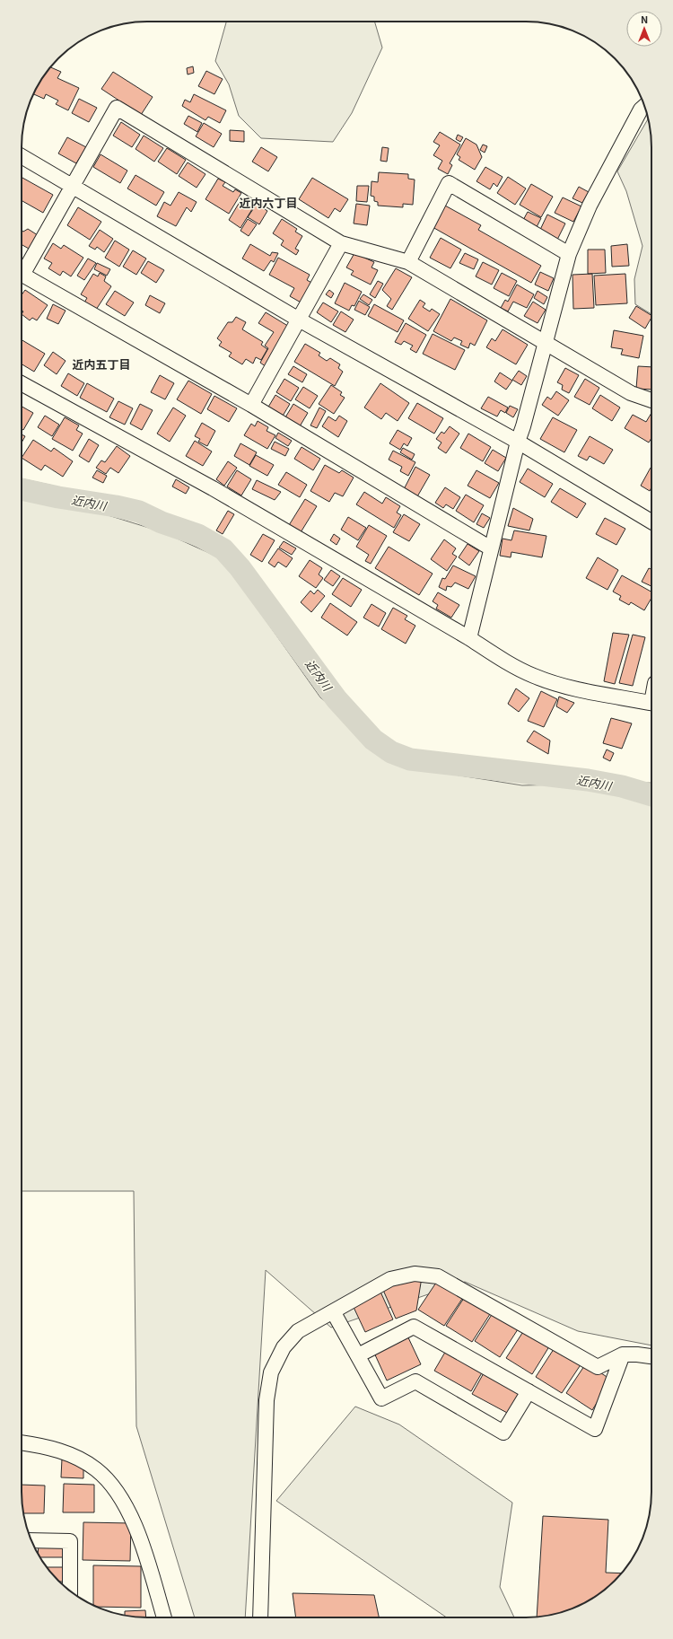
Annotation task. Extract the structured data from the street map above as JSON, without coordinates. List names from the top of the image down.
{
  "districts": ["近内六丁目", "近内五丁目"],
  "water": ["近内川"],
  "north": "top"
}
